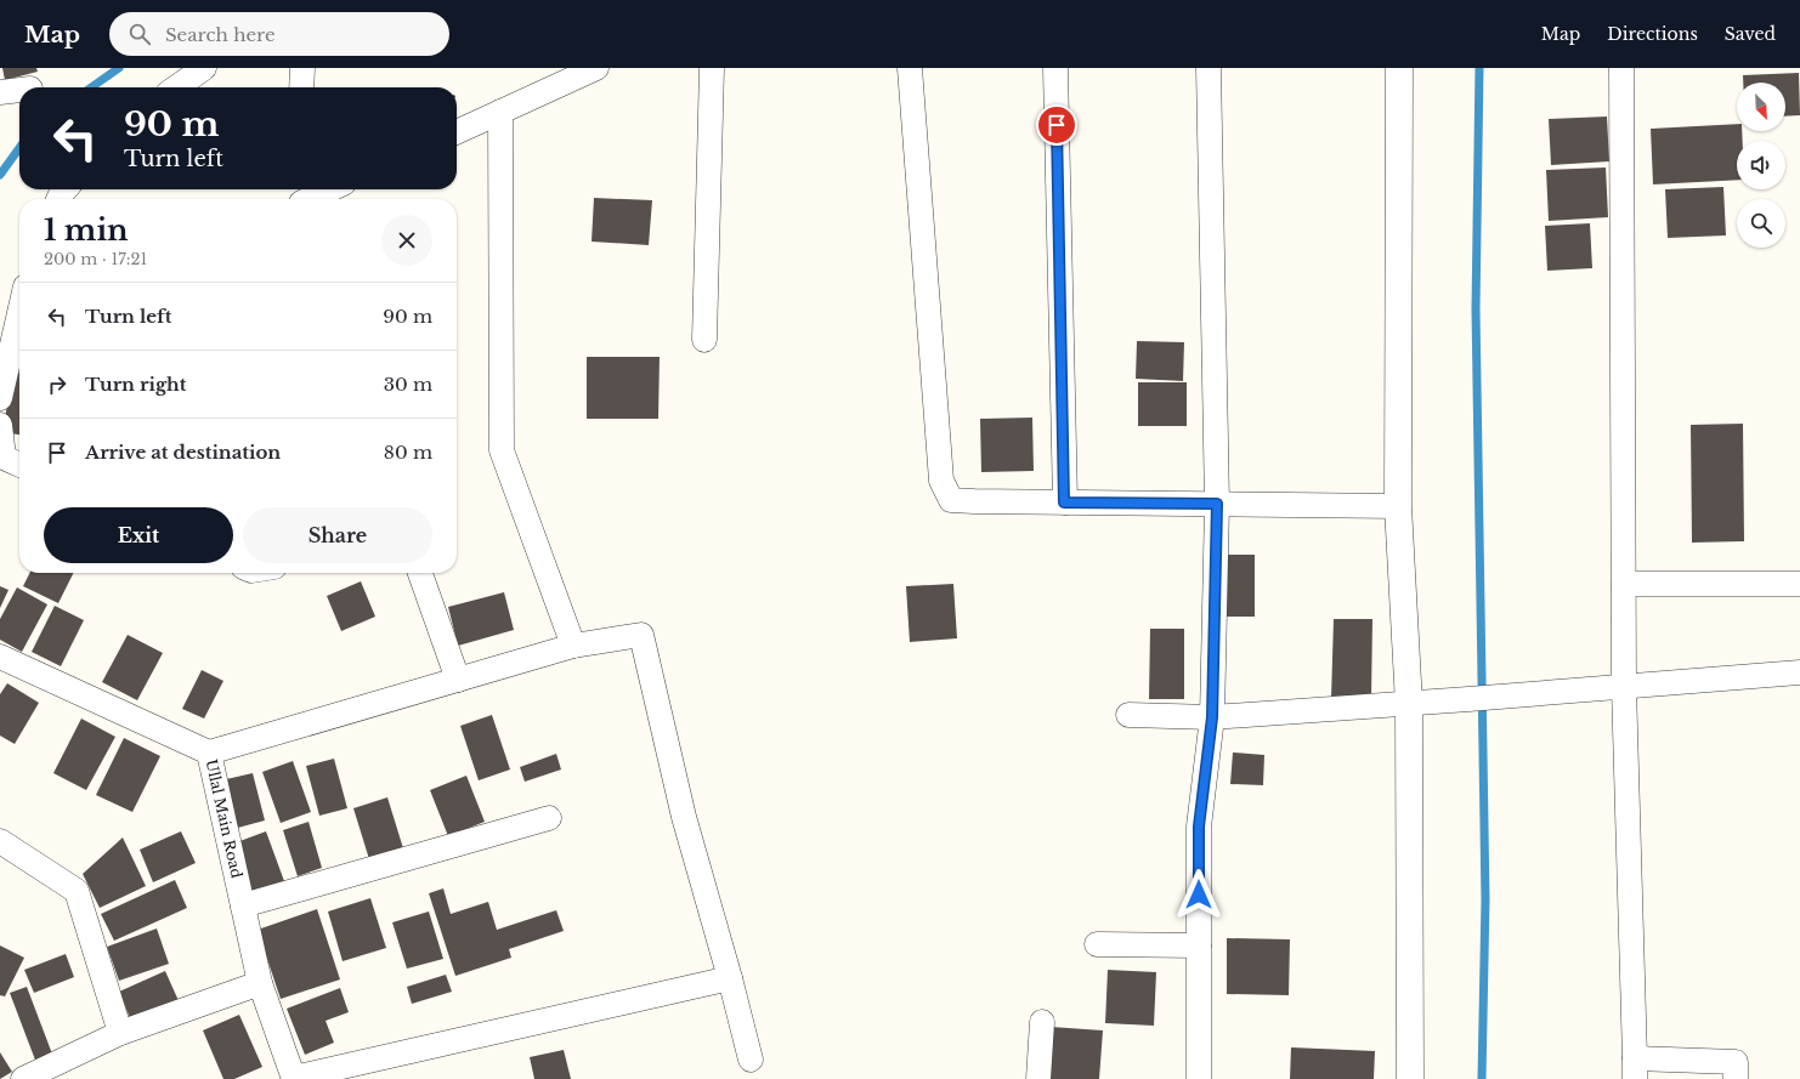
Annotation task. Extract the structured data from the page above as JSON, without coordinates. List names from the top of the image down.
{
  "streets": {
    "street": ["Ullal Main Road"]
  },
  "north": "bottom right",
  "page": {
    "header": "Map",
    "search": "Search here",
    "nav": ["Map", "Directions", "Saved"],
    "turn": ["90 m", "Turn left"],
    "heading": ["1 min", "200 m · 17:21"],
    "list": [
      {
        "name": "Turn left",
        "value": "90 m"
      },
      {
        "name": "Turn right",
        "value": "30 m"
      },
      {
        "name": "Arrive at destination",
        "value": "80 m"
      }
    ],
    "buttons": ["Exit", "Share"]
  }
}
